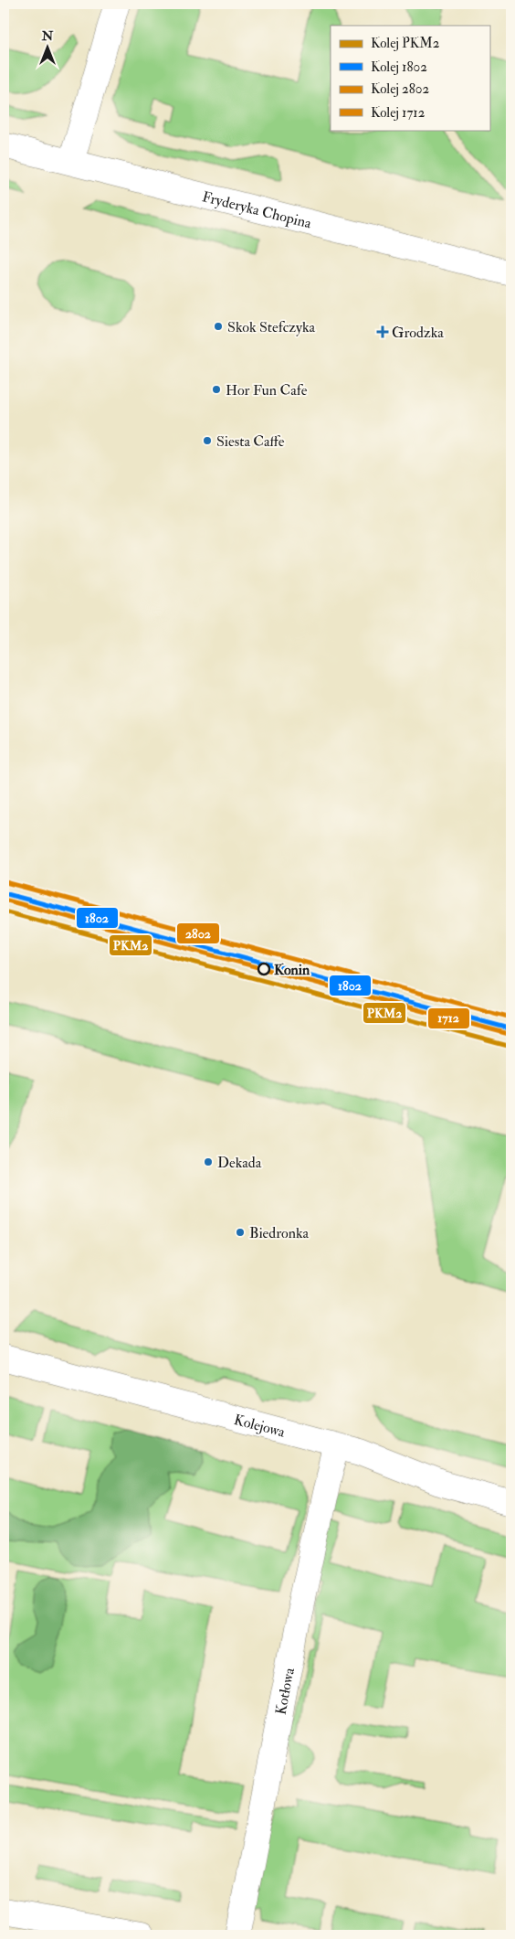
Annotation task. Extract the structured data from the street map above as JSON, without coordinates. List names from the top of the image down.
{
  "streets": {
    "street": ["Fryderyka Chopina", "Kolejowa", "Kotłowa"]
  },
  "crossings": [
    ["Kolejowa", "Kotłowa"]
  ],
  "places": {
    "other": [
      "Skok Stefczyka",
      "Hor Fun Cafe",
      "Siesta Caffe",
      "Konin",
      "Dekada",
      "Biedronka"
    ],
    "health": ["Grodzka"]
  },
  "lines": [
    "rail line 2802",
    "rail line 1802",
    "rail line 1712",
    "rail line PKM2"
  ],
  "legend": [
    "Kolej PKM2",
    "Kolej 1802",
    "Kolej 2802",
    "Kolej 1712"
  ],
  "north": "top"
}
